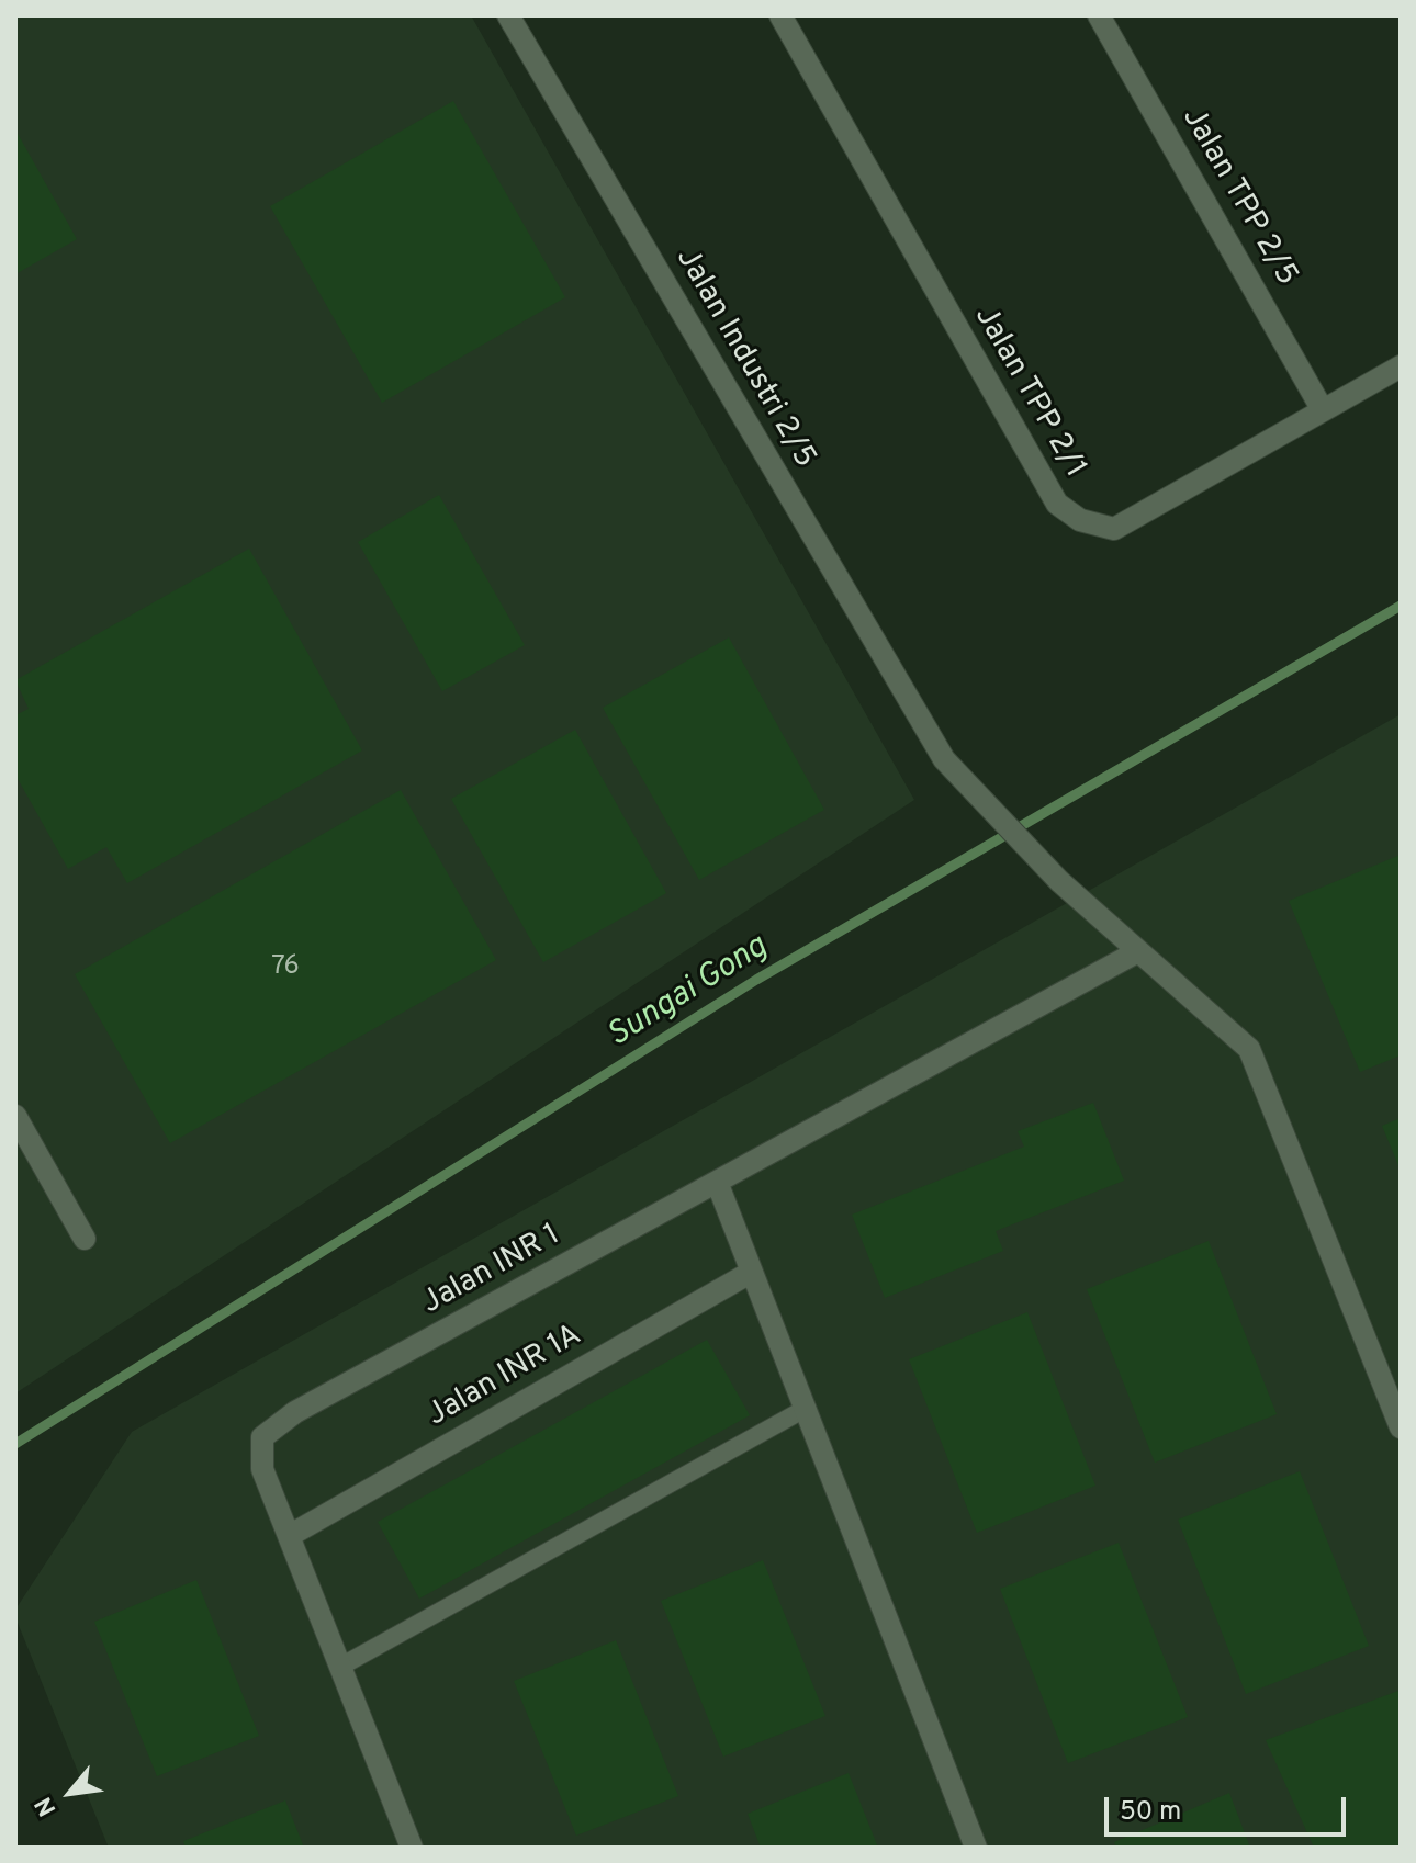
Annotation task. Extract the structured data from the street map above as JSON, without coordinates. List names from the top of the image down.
{
  "streets": {
    "street": [
      "Jalan TPP 2/5",
      "Jalan Industri 2/5",
      "Jalan TPP 2/1",
      "Jalan INR 1",
      "Jalan INR 1A"
    ]
  },
  "crossings": [
    ["Jalan TPP 2/5", "Jalan TPP 2/1"],
    ["Jalan Industri 2/5", "Jalan INR 1"],
    ["Jalan INR 1", "Jalan INR 1A"]
  ],
  "water": ["Sungai Gong"],
  "house_numbers": ["76"],
  "scale_bar": "50 m",
  "north": "bottom left"
}
